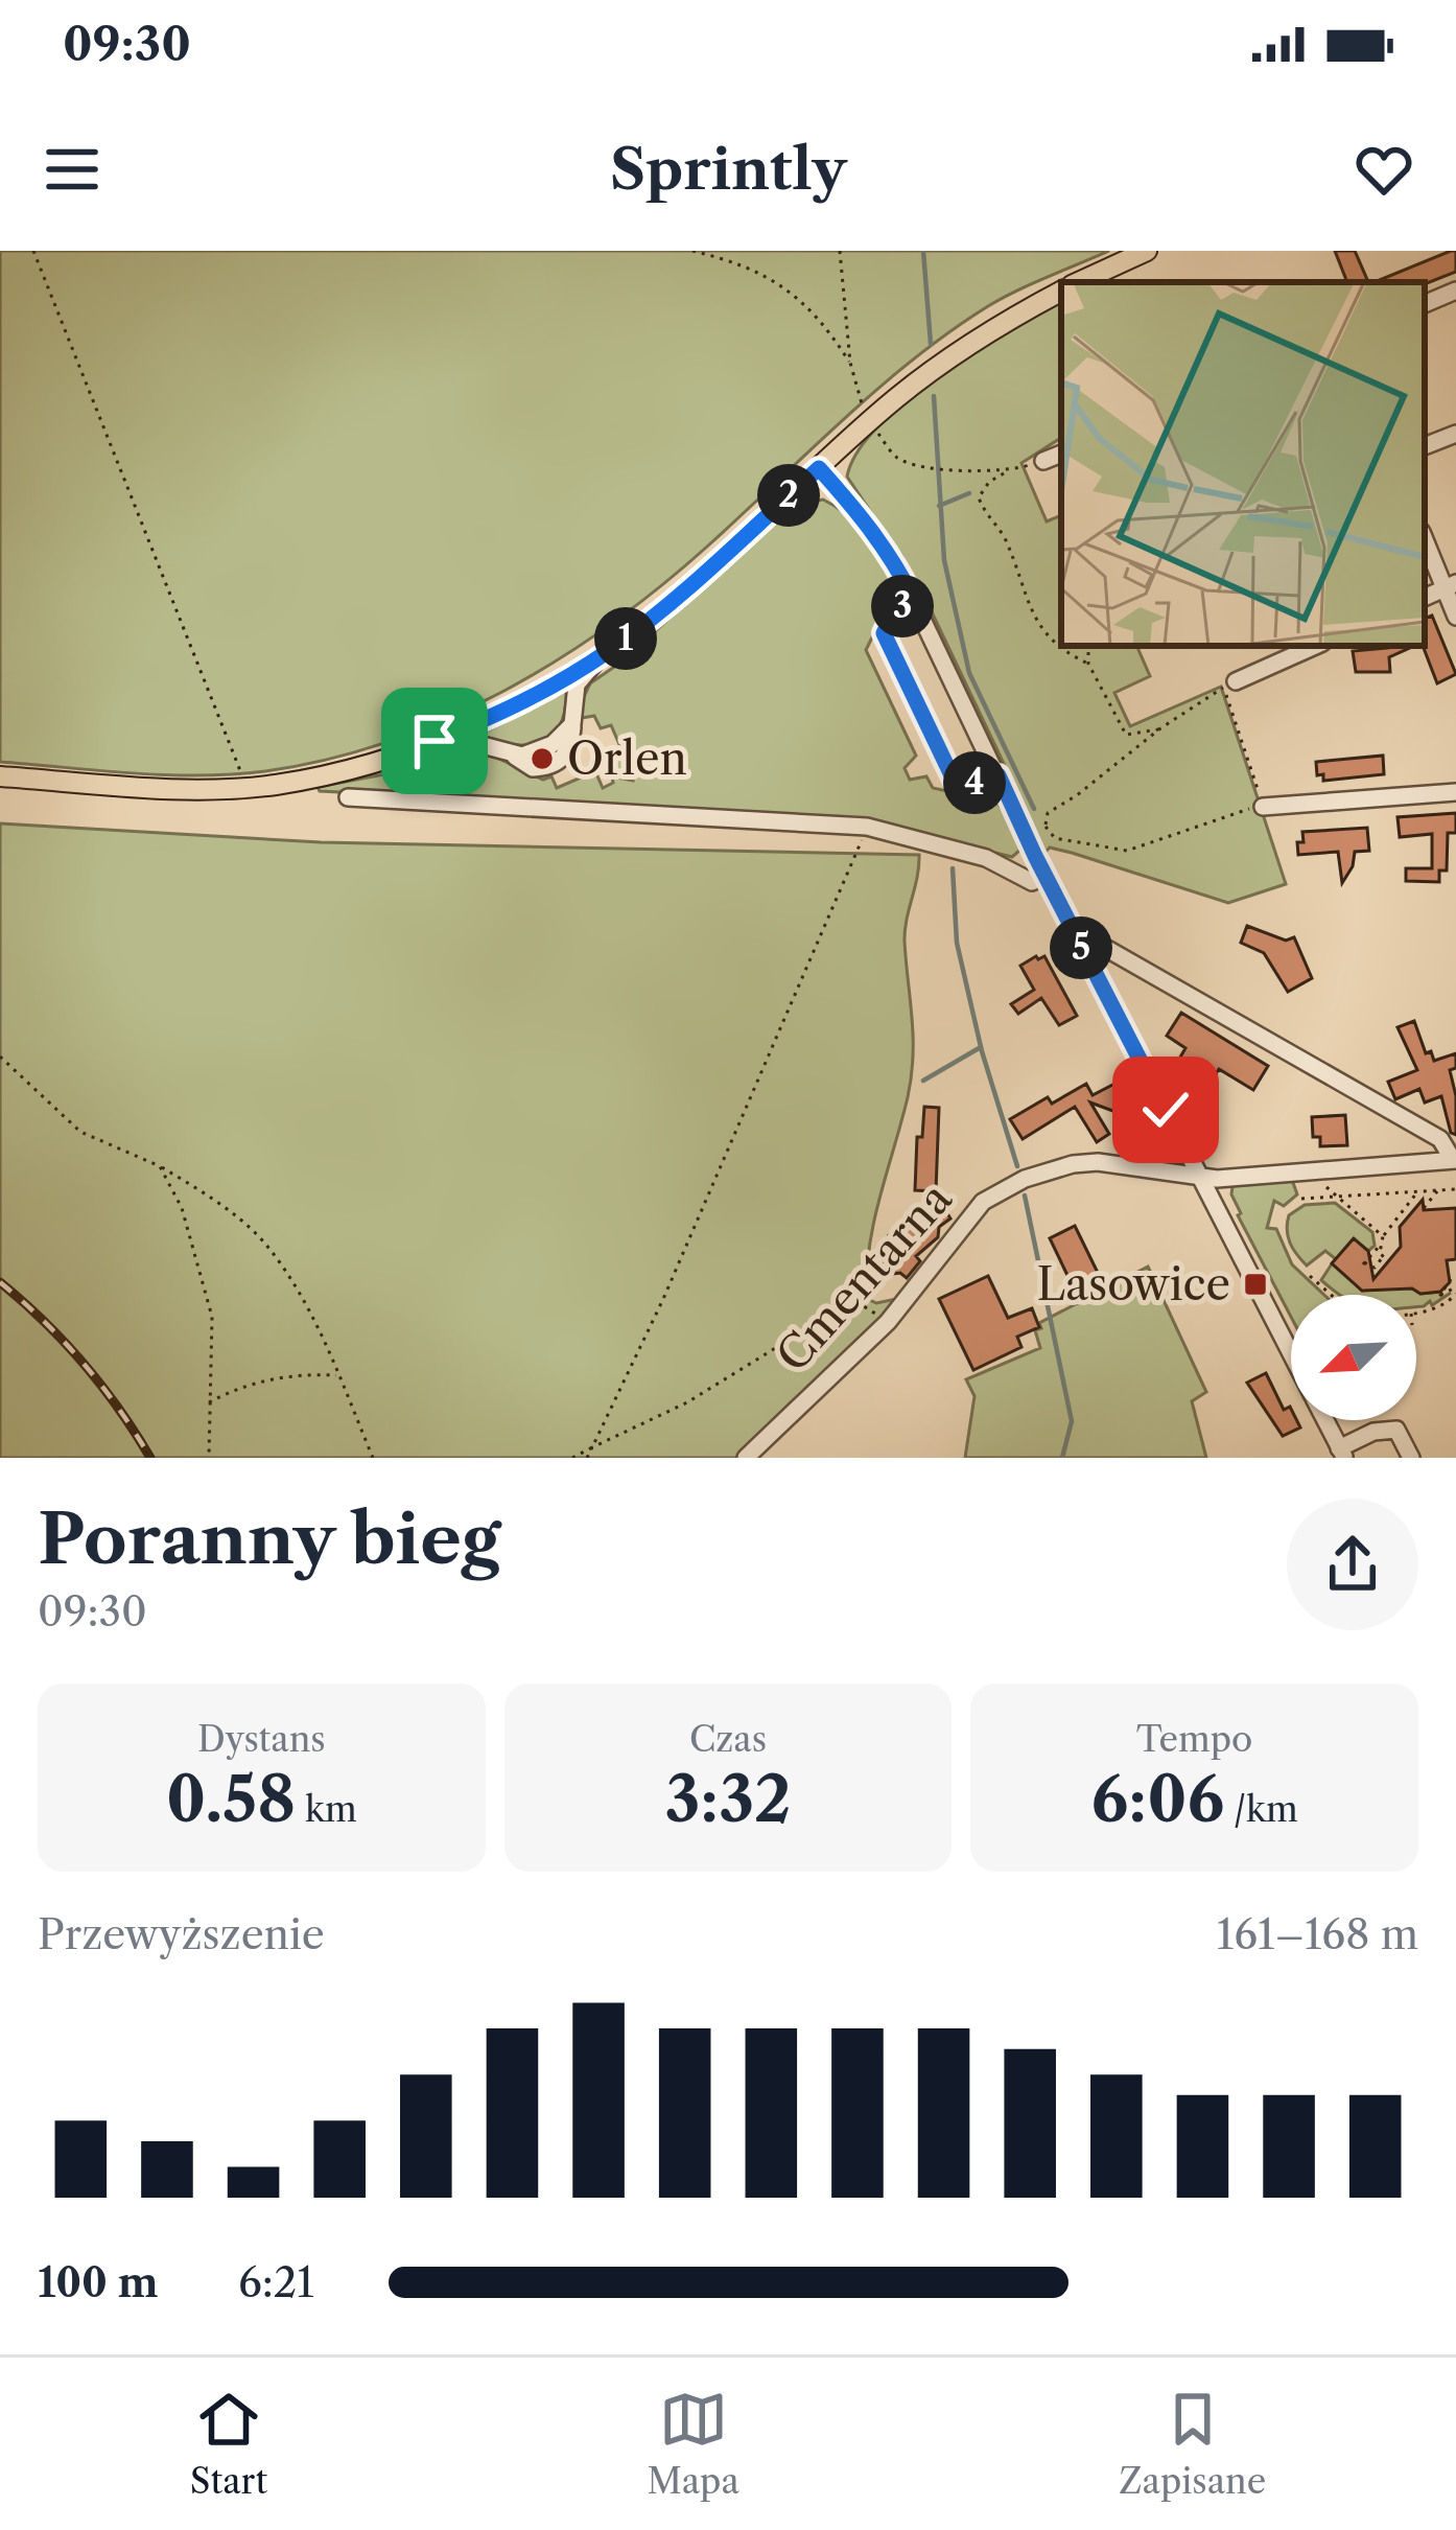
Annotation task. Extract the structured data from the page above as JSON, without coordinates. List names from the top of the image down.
{
  "streets": {
    "street": ["Cmentarna"]
  },
  "places": {
    "other": ["Orlen"],
    "transit": ["Lasowice"]
  },
  "north": "bottom left",
  "page": {
    "status": "09:30",
    "header": "Sprintly",
    "pins": [
      "2",
      "3",
      "1",
      "4",
      "5"
    ],
    "heading": ["Poranny bieg", "09:30"],
    "stats": [
      ["Dystans", "0.58 km"],
      ["Czas", "3:32"],
      ["Tempo", "6:06 /km"]
    ],
    "chart": ["Przewyższenie", "161–168 m"],
    "list": [
      {
        "name": "100 m",
        "note": "6:21"
      }
    ],
    "tabs": ["Start", "Mapa", "Zapisane"]
  }
}
